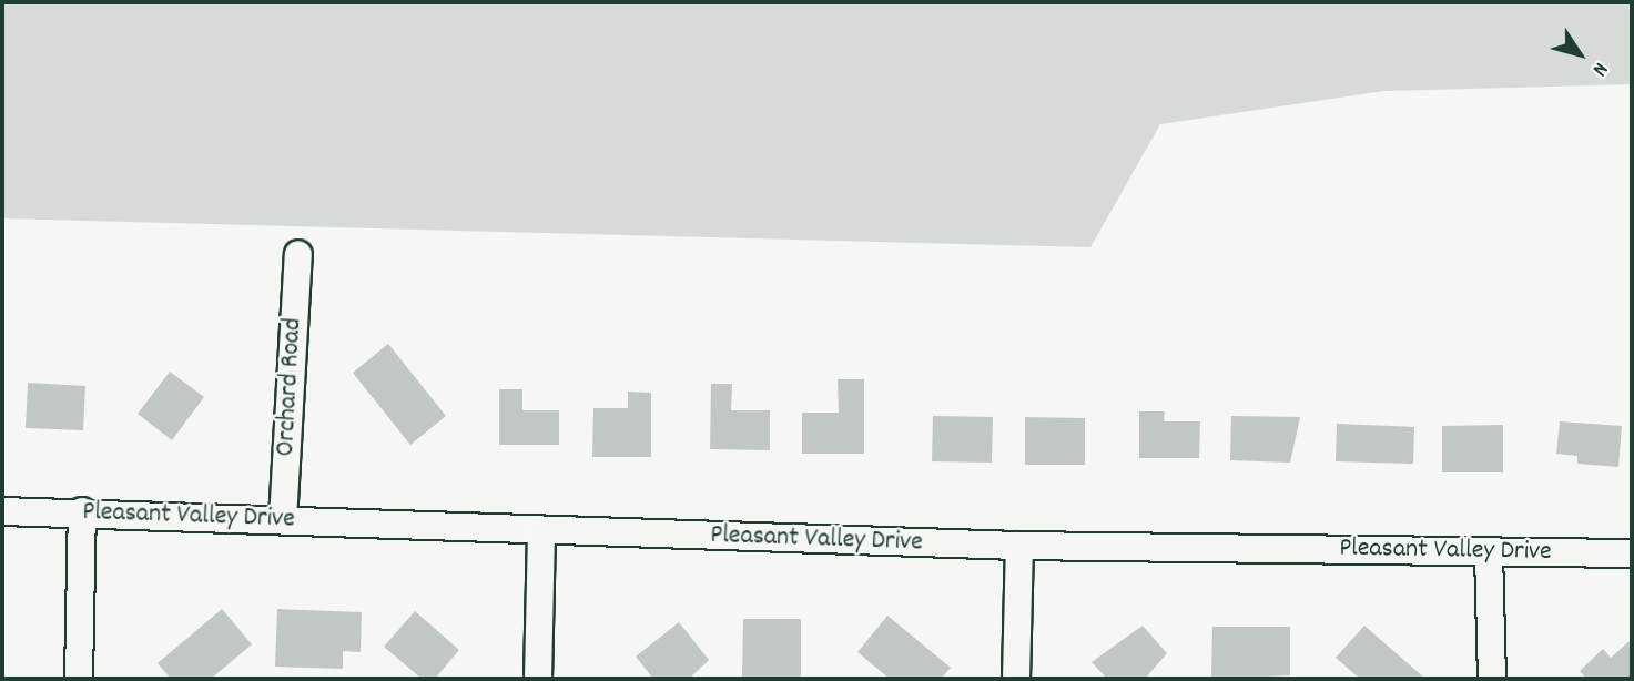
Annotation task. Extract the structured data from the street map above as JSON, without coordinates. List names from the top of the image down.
{
  "streets": {
    "street": ["Orchard Road", "Pleasant Valley Drive"]
  },
  "crossings": [
    ["Orchard Road", "Pleasant Valley Drive"]
  ],
  "north": "bottom right"
}
